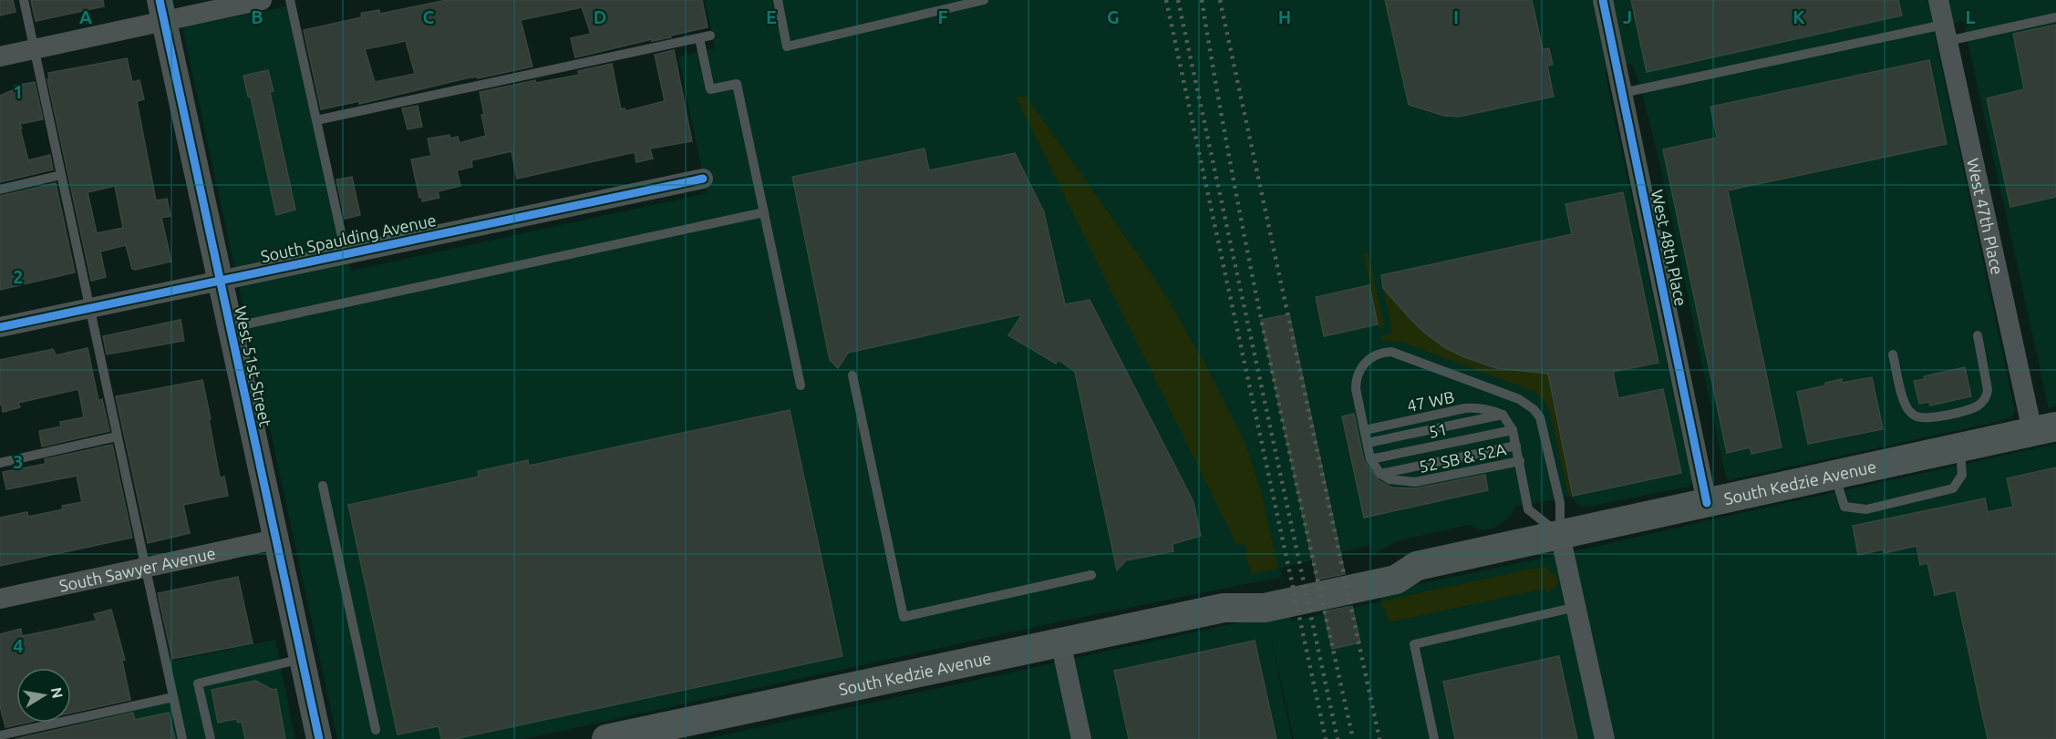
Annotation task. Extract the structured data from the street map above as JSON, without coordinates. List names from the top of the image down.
{
  "streets": {
    "main road": ["South Kedzie Avenue"],
    "street": [
      "West 47th Place",
      "South Spaulding Avenue",
      "West 48th Place",
      "West 51st Street",
      "South Sawyer Avenue"
    ],
    "lane": ["47 WB", "51", "52 SB & 52A"]
  },
  "crossings": [
    ["West 47th Place", "South Kedzie Avenue"],
    ["South Spaulding Avenue", "West 51st Street"],
    ["West 48th Place", "South Kedzie Avenue"],
    ["West 51st Street", "South Sawyer Avenue"]
  ],
  "north": "right",
  "grid": {
    "columns": [
      "A",
      "B",
      "C",
      "D",
      "E",
      "F",
      "G",
      "H",
      "I",
      "J",
      "K",
      "L"
    ],
    "rows": [
      "1",
      "2",
      "3",
      "4"
    ]
  }
}
